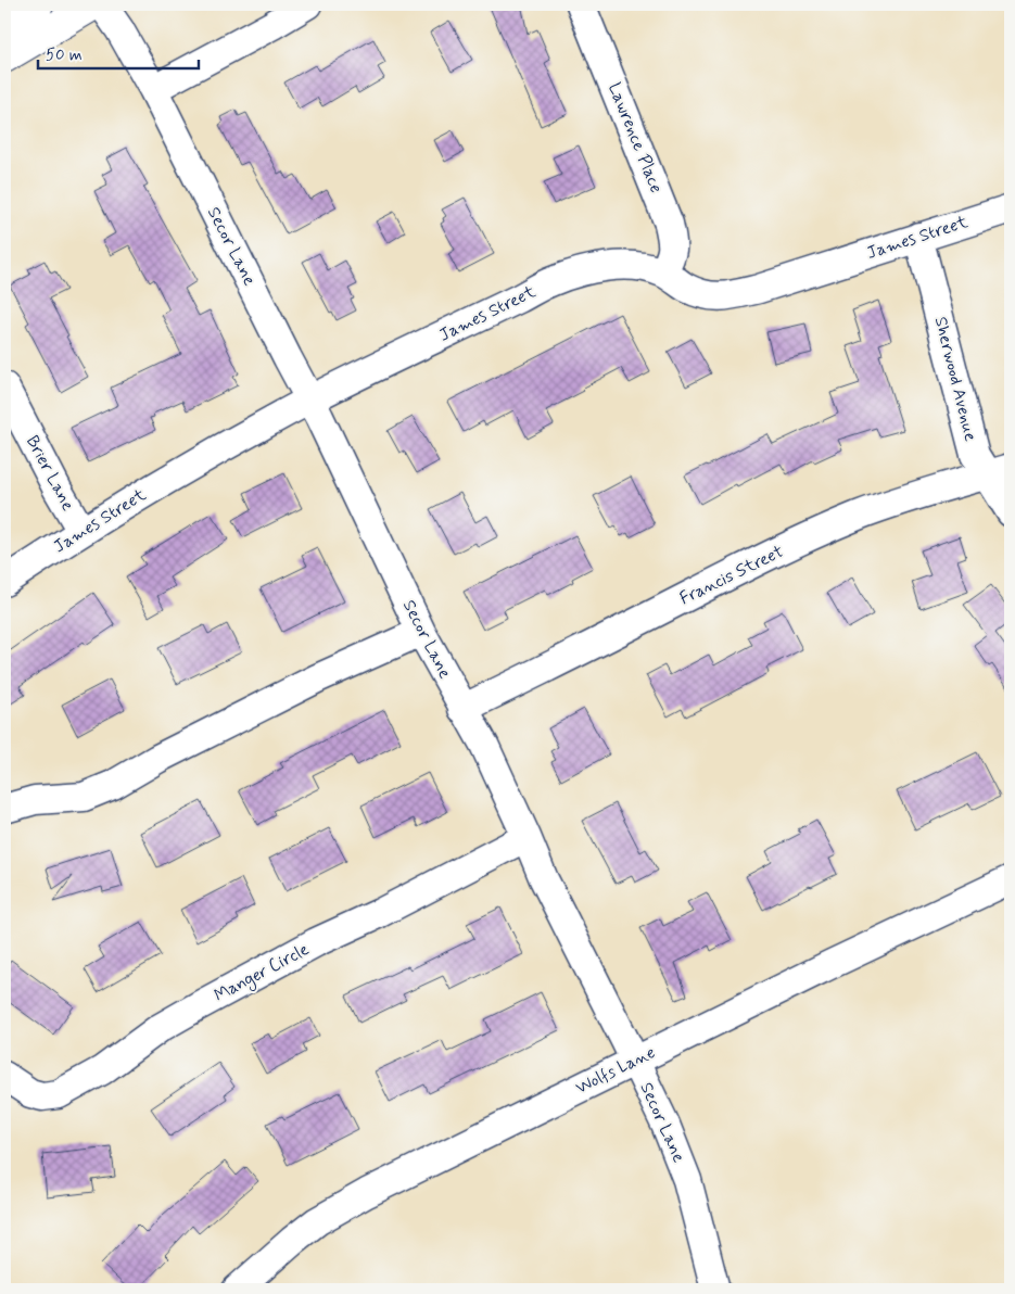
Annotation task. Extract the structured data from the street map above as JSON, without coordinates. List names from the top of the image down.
{
  "streets": {
    "street": [
      "Lawrence Place",
      "James Street",
      "Secor Lane",
      "Sherwood Avenue",
      "Brier Lane",
      "Francis Street",
      "Manger Circle",
      "Wolfs Lane"
    ]
  },
  "crossings": [
    ["Lawrence Place", "James Street"],
    ["James Street", "Secor Lane"],
    ["James Street", "Sherwood Avenue"],
    ["James Street", "Brier Lane"],
    ["Secor Lane", "Francis Street"],
    ["Secor Lane", "Manger Circle"],
    ["Secor Lane", "Wolfs Lane"],
    ["Sherwood Avenue", "Francis Street"]
  ],
  "scale_bar": "50 m"
}
